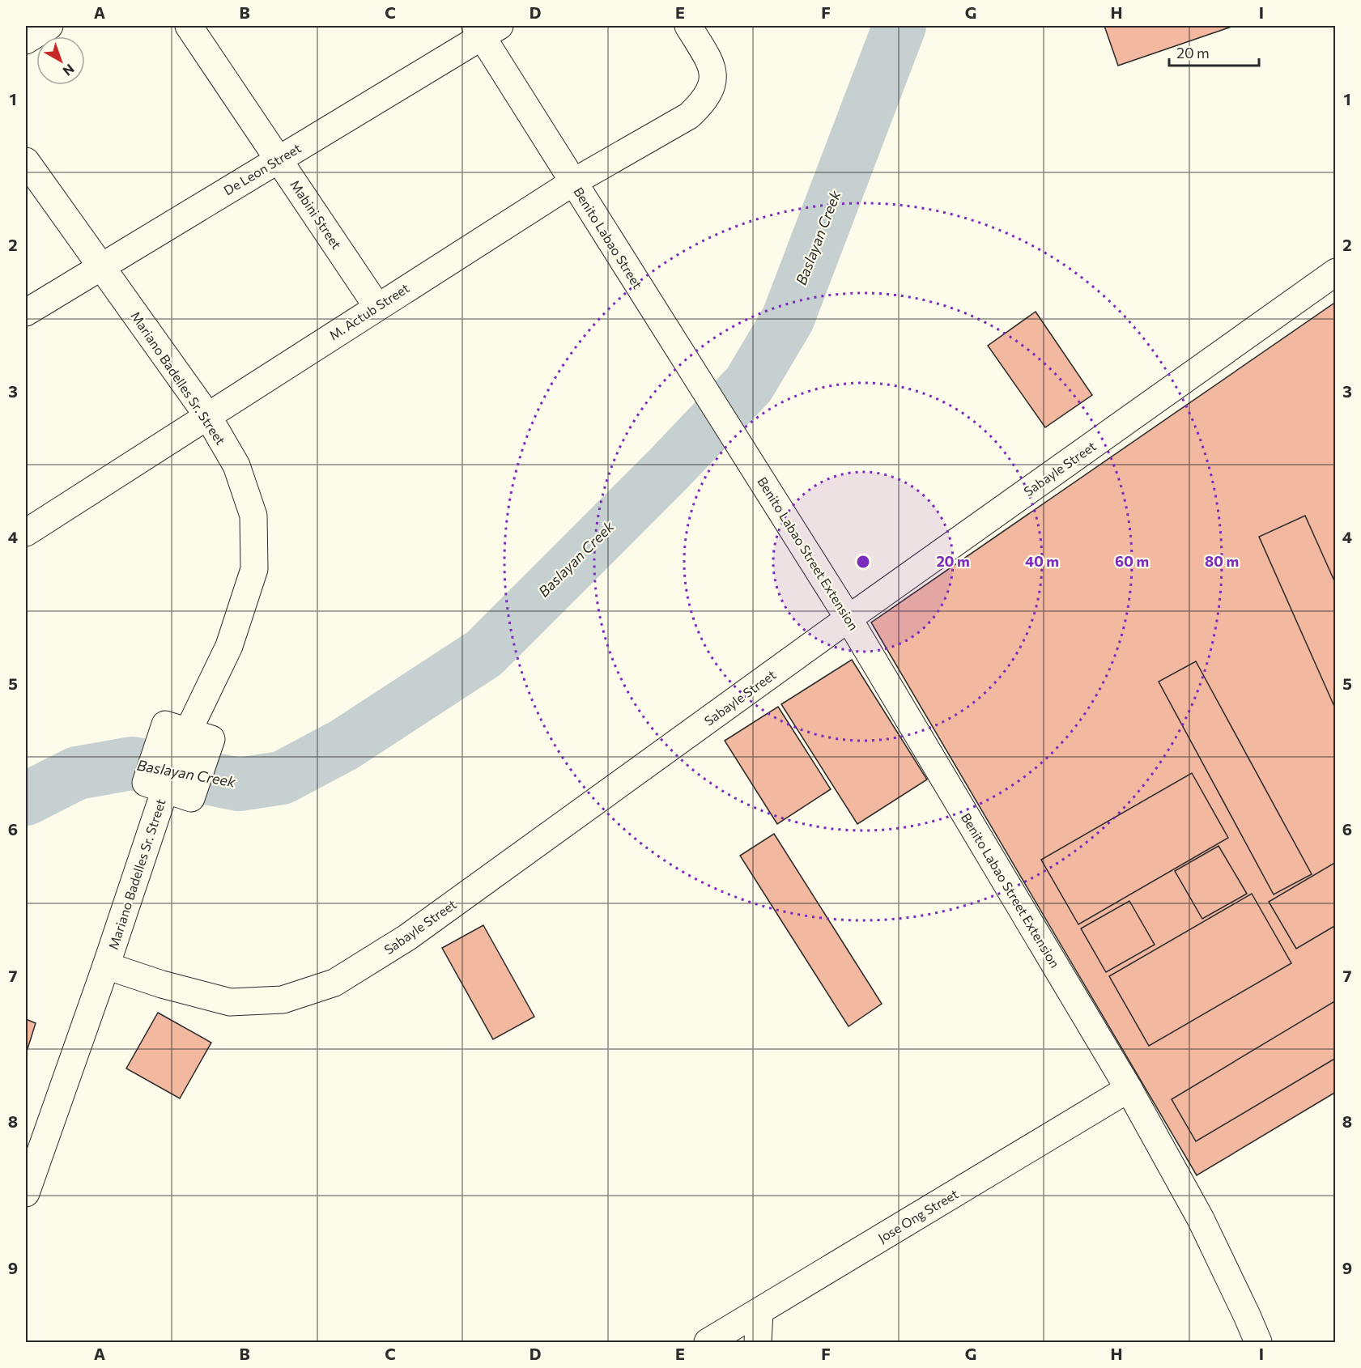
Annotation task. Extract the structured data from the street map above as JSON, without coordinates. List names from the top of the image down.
{
  "streets": {
    "street": [
      "De Leon Street",
      "Mabini Street",
      "Benito Labao Street",
      "M. Actub Street",
      "Mariano Badelles Sr. Street",
      "Sabayle Street",
      "Benito Labao Street Extension",
      "Jose Ong Street"
    ]
  },
  "crossings": [
    ["De Leon Street", "Mabini Street"],
    ["De Leon Street", "Benito Labao Street"],
    ["De Leon Street", "Mariano Badelles Sr. Street"],
    ["Mabini Street", "M. Actub Street"],
    ["Benito Labao Street", "M. Actub Street"],
    ["Benito Labao Street", "Benito Labao Street Extension"],
    ["M. Actub Street", "Mariano Badelles Sr. Street"],
    ["Mariano Badelles Sr. Street", "Sabayle Street"],
    ["Sabayle Street", "Benito Labao Street Extension"],
    ["Benito Labao Street Extension", "Jose Ong Street"]
  ],
  "water": ["Baslayan Creek"],
  "scale_bar": "20 m",
  "north": "bottom right",
  "grid": {
    "columns": [
      "A",
      "B",
      "C",
      "D",
      "E",
      "F",
      "G",
      "H",
      "I"
    ],
    "rows": [
      "1",
      "2",
      "3",
      "4",
      "5",
      "6",
      "7",
      "8",
      "9"
    ]
  },
  "rings": [
    "20 m",
    "40 m",
    "60 m",
    "80 m"
  ]
}
